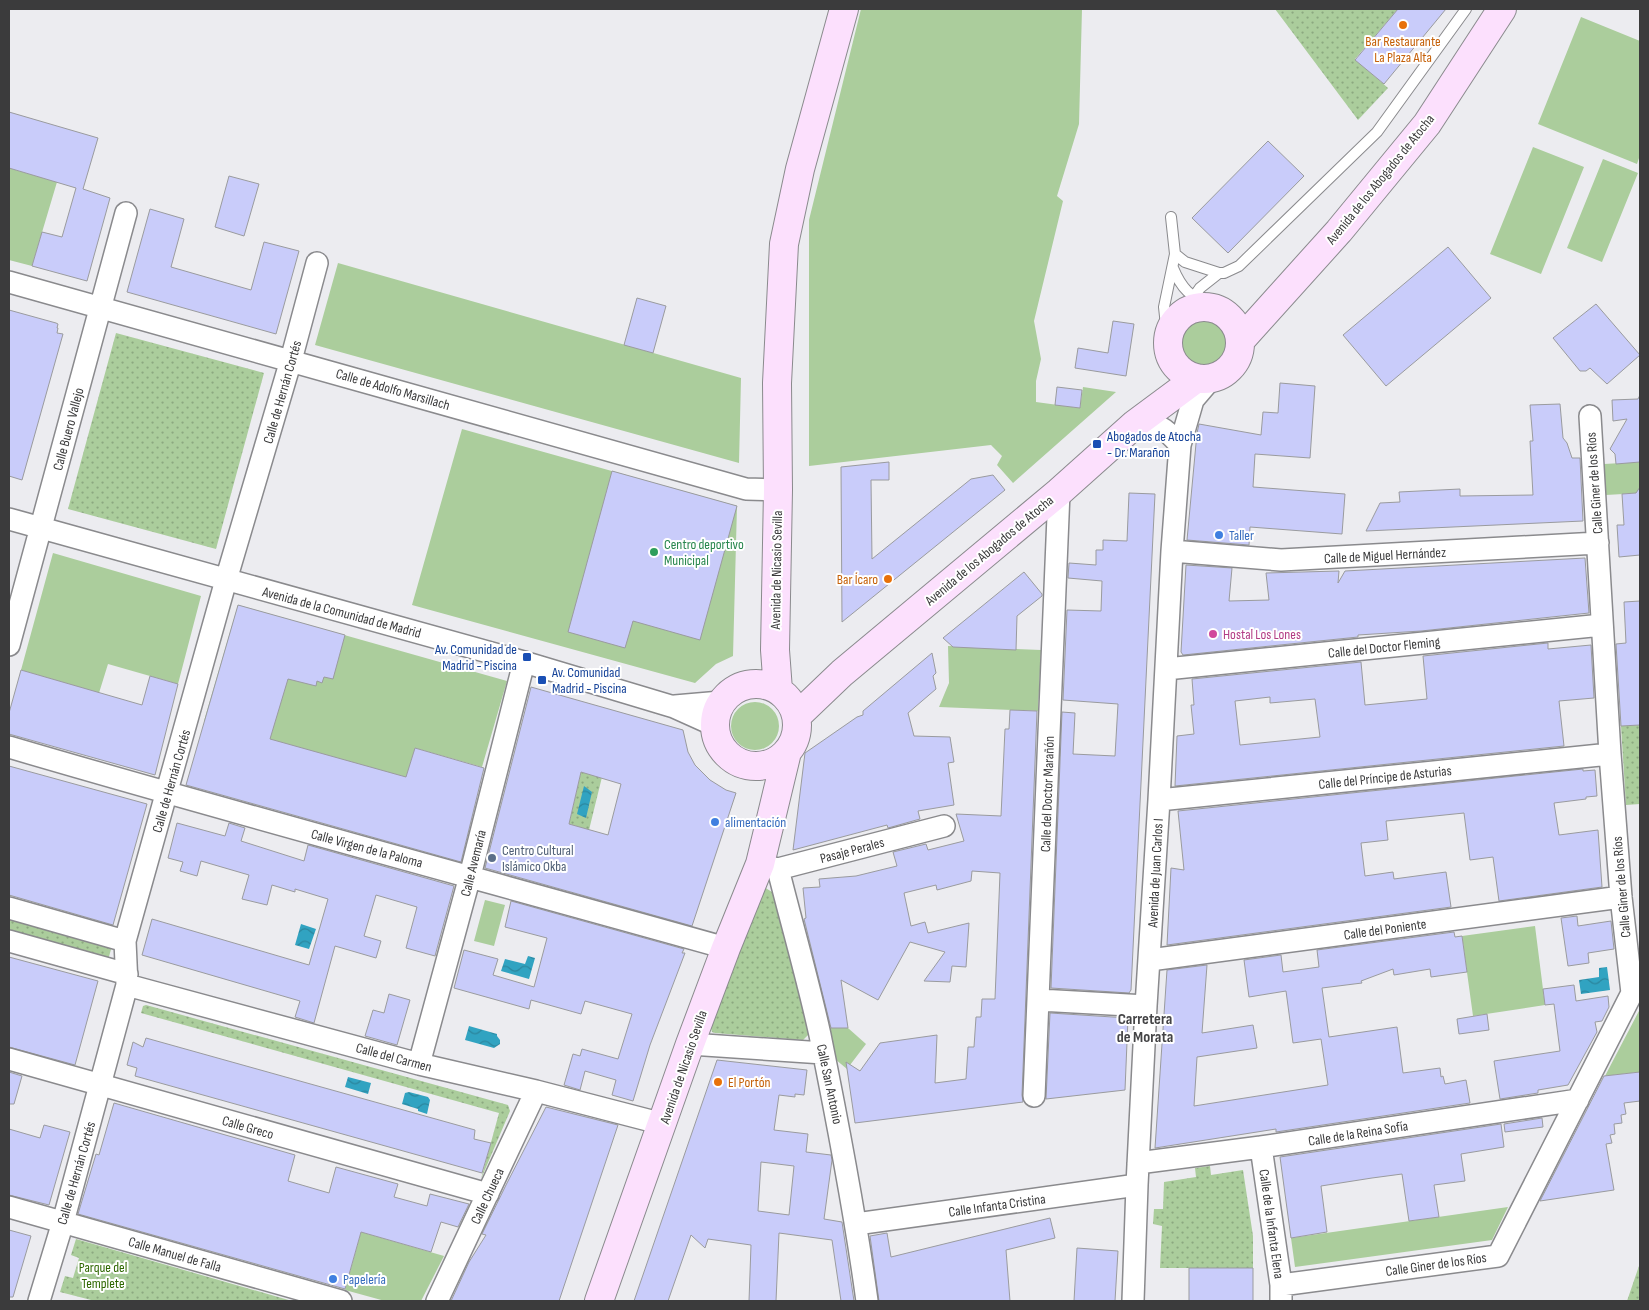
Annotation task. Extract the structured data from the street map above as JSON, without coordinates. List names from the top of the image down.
{
  "streets": {
    "main road": ["Avenida de los Abogados de Atocha", "Avenida de Nicasio Sevilla"],
    "street": [
      "Calle de Adolfo Marsillach",
      "Calle de Hernán Cortés",
      "Calle Buero Vallejo",
      "Calle Giner de los Ríos",
      "Calle de Miguel Hernández",
      "Avenida de la Comunidad de Madrid",
      "Calle del Doctor Fleming",
      "Calle del Príncipe de Asturias",
      "Calle del Doctor Marañón",
      "Calle Virgen de la Paloma",
      "Pasaje Perales",
      "Calle Avemaría",
      "Avenida de Juan Carlos I",
      "Calle del Poniente",
      "Calle del Carmen",
      "Calle San Antonio",
      "Calle Greco",
      "Calle de la Reina Sofía",
      "Calle Chueca",
      "Calle Infanta Cristina",
      "Calle de la Infanta Elena",
      "Calle Manuel de Falla"
    ]
  },
  "crossings": [
    ["Avenida de los Abogados de Atocha", "Avenida de Nicasio Sevilla"],
    ["Avenida de los Abogados de Atocha", "Avenida de la Comunidad de Madrid"],
    ["Avenida de los Abogados de Atocha", "Calle del Doctor Marañón"],
    ["Avenida de los Abogados de Atocha", "Avenida de Juan Carlos I"],
    ["Calle de Adolfo Marsillach", "Calle de Hernán Cortés"],
    ["Calle de Adolfo Marsillach", "Calle Buero Vallejo"],
    ["Calle de Adolfo Marsillach", "Avenida de Nicasio Sevilla"],
    ["Calle de Hernán Cortés", "Avenida de la Comunidad de Madrid"],
    ["Calle de Hernán Cortés", "Calle Virgen de la Paloma"],
    ["Calle de Hernán Cortés", "Calle del Carmen"],
    ["Calle de Hernán Cortés", "Calle Greco"],
    ["Calle de Hernán Cortés", "Calle Manuel de Falla"],
    ["Calle Buero Vallejo", "Avenida de la Comunidad de Madrid"],
    ["Calle Giner de los Ríos", "Calle de Miguel Hernández"],
    ["Calle Giner de los Ríos", "Calle del Doctor Fleming"],
    ["Calle Giner de los Ríos", "Calle del Príncipe de Asturias"],
    ["Calle Giner de los Ríos", "Calle del Poniente"],
    ["Calle Giner de los Ríos", "Calle de la Reina Sofía"],
    ["Calle Giner de los Ríos", "Calle de la Infanta Elena"],
    ["Calle de Miguel Hernández", "Avenida de Juan Carlos I"],
    ["Avenida de Nicasio Sevilla", "Avenida de la Comunidad de Madrid"],
    ["Avenida de Nicasio Sevilla", "Calle Virgen de la Paloma"],
    ["Avenida de Nicasio Sevilla", "Pasaje Perales"],
    ["Avenida de Nicasio Sevilla", "Calle del Carmen"],
    ["Avenida de Nicasio Sevilla", "Calle San Antonio"],
    ["Avenida de la Comunidad de Madrid", "Calle Avemaría"],
    ["Calle del Doctor Fleming", "Avenida de Juan Carlos I"],
    ["Calle del Príncipe de Asturias", "Avenida de Juan Carlos I"],
    ["Calle Virgen de la Paloma", "Calle Avemaría"],
    ["Pasaje Perales", "Calle San Antonio"],
    ["Calle Avemaría", "Calle del Carmen"],
    ["Avenida de Juan Carlos I", "Calle del Poniente"],
    ["Avenida de Juan Carlos I", "Calle de la Reina Sofía"],
    ["Avenida de Juan Carlos I", "Calle Infanta Cristina"],
    ["Calle del Carmen", "Calle Chueca"],
    ["Calle San Antonio", "Calle Infanta Cristina"],
    ["Calle Greco", "Calle Chueca"],
    ["Calle de la Reina Sofía", "Calle de la Infanta Elena"]
  ],
  "districts": ["Carretera de Morata"],
  "parks": ["Parque del Templete"],
  "places": {
    "other": [
      "Bar Restaurante La Plaza Alta",
      "Taller",
      "Centro deportivo Municipal",
      "Bar Ícaro",
      "Hostal Los Lones",
      "alimentación",
      "Centro Cultural Islámico Okba",
      "El Portón",
      "Papelería"
    ],
    "transit": ["Abogados de Atocha - Dr. Marañon", "Av. Comunidad de Madrid - Piscina", "Av. Comunidad Madrid - Piscina"]
  }
}
